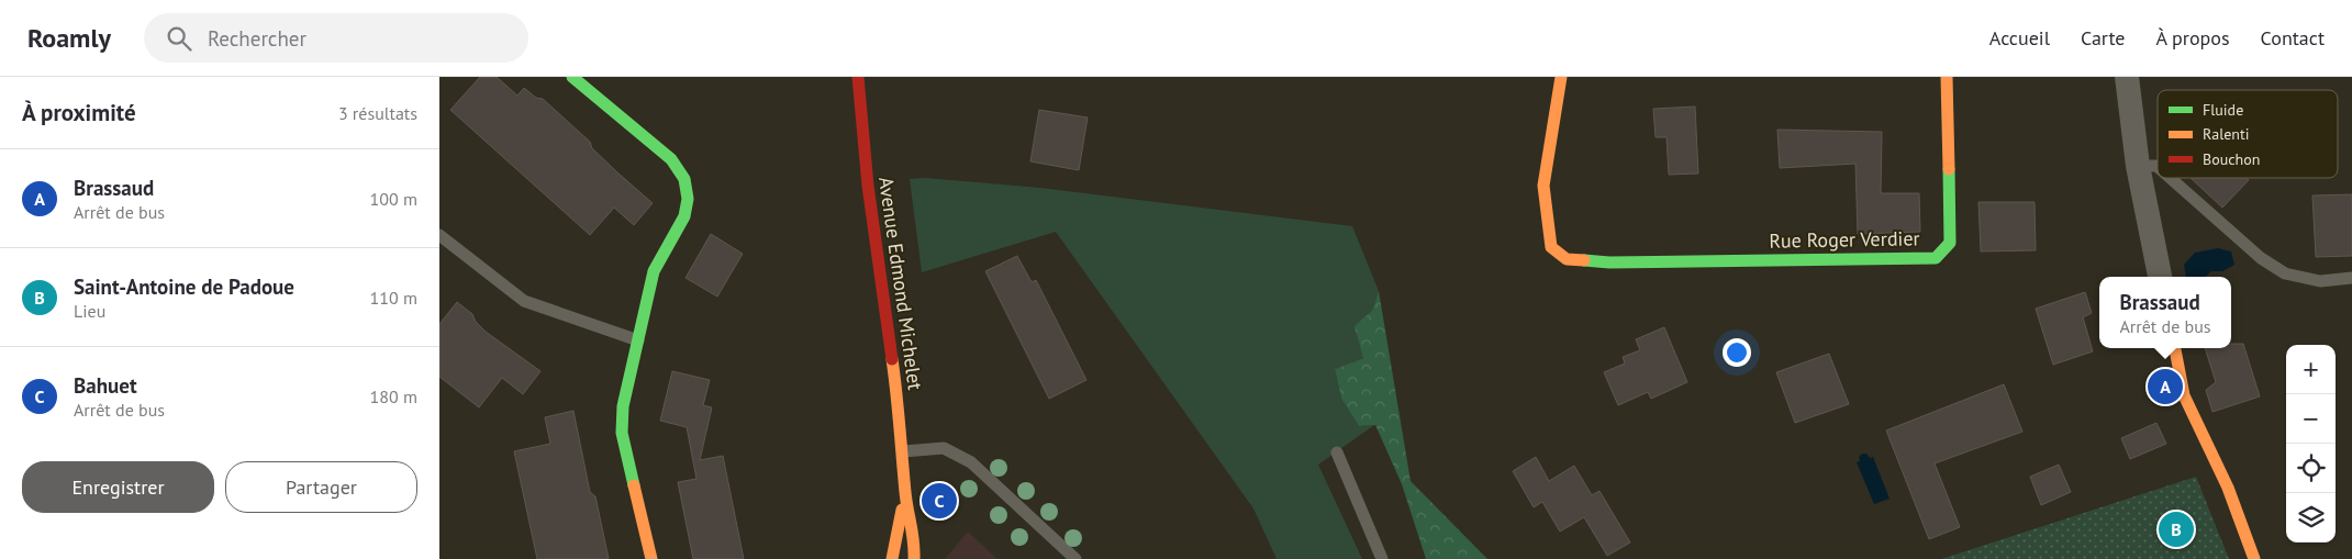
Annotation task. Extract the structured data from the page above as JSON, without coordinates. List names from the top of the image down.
{
  "streets": {
    "street": ["Rue Roger Verdier", "Avenue Edmond Michelet"]
  },
  "legend": ["Fluide", "Ralenti", "Bouchon"],
  "page": {
    "header": "Roamly",
    "search": "Rechercher",
    "nav": [
      "Accueil",
      "Carte",
      "À propos",
      "Contact"
    ],
    "heading": ["À proximité", "3 résultats"],
    "list": [
      {
        "mark": "A",
        "name": "Brassaud",
        "note": "Arrêt de bus",
        "value": "100 m"
      },
      {
        "mark": "B",
        "name": "Saint-Antoine de Padoue",
        "note": "Lieu",
        "value": "110 m"
      },
      {
        "mark": "C",
        "name": "Bahuet",
        "note": "Arrêt de bus",
        "value": "180 m"
      }
    ],
    "popup": ["Brassaud", "Arrêt de bus"],
    "map_buttons": ["+", "−"],
    "pins": ["A", "C", "B"],
    "buttons": ["Enregistrer", "Partager"]
  }
}
